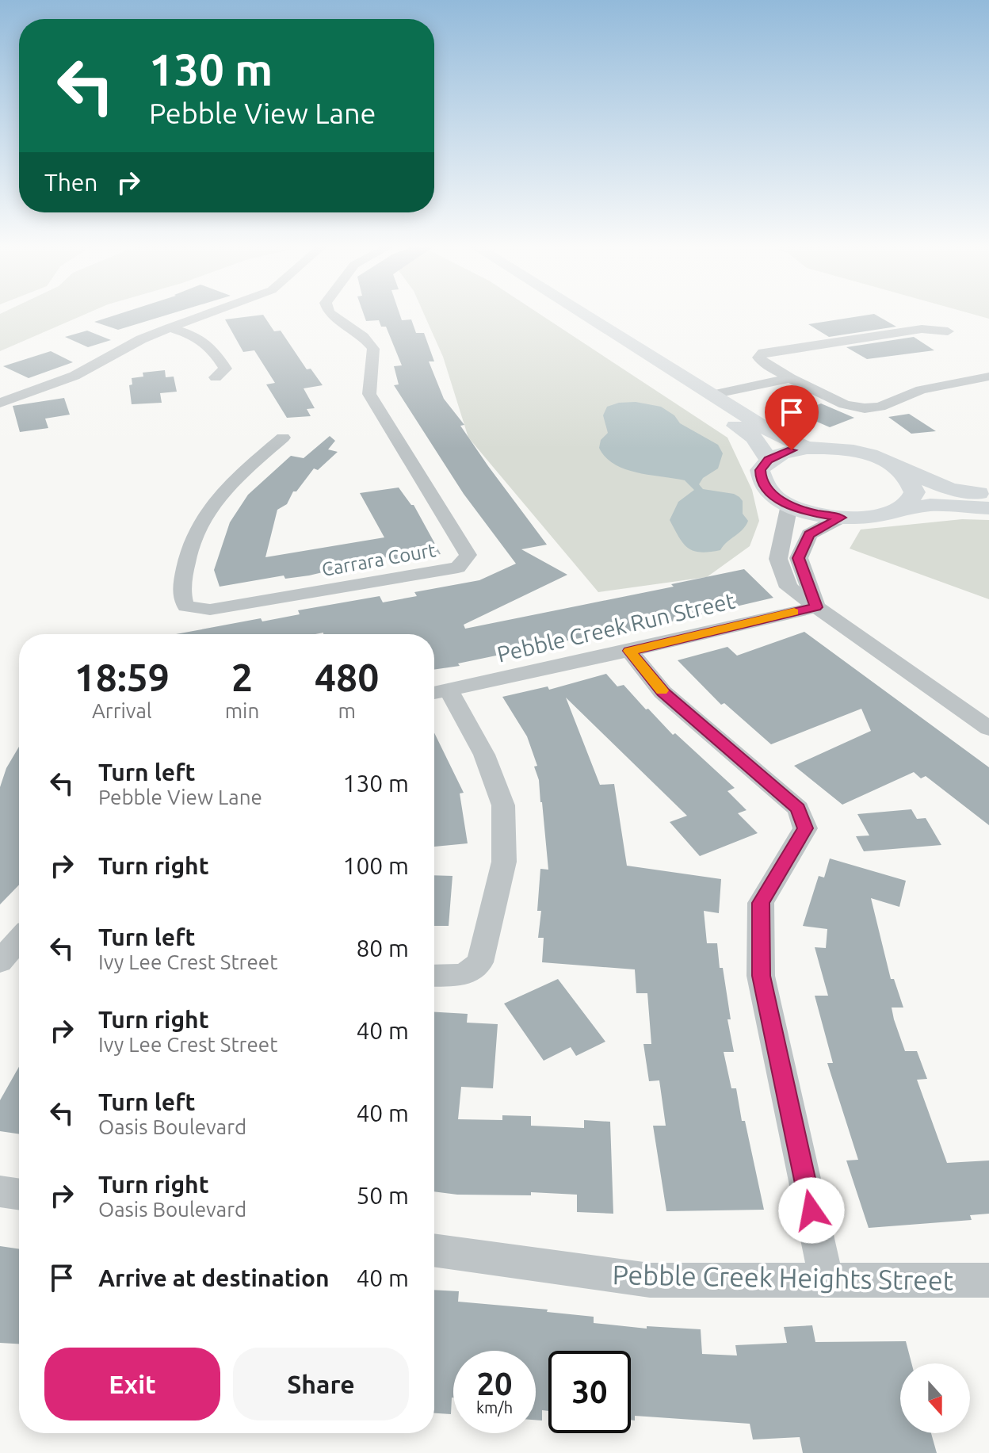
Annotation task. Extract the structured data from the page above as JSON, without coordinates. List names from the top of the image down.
{
  "streets": {
    "street": ["Carrara Court", "Pebble Creek Run Street", "Pebble Creek Heights Street"]
  },
  "north": "bottom",
  "page": {
    "turn": ["130 m", "Pebble View Lane"],
    "then": "Then",
    "eta": [
      "18:59",
      "Arrival",
      "2",
      "min",
      "480",
      "m"
    ],
    "list": [
      {
        "name": "Turn left",
        "note": "Pebble View Lane",
        "value": "130 m"
      },
      {
        "name": "Turn right",
        "value": "100 m"
      },
      {
        "name": "Turn left",
        "note": "Ivy Lee Crest Street",
        "value": "80 m"
      },
      {
        "name": "Turn right",
        "note": "Ivy Lee Crest Street",
        "value": "40 m"
      },
      {
        "name": "Turn left",
        "note": "Oasis Boulevard",
        "value": "40 m"
      },
      {
        "name": "Turn right",
        "note": "Oasis Boulevard",
        "value": "50 m"
      },
      {
        "name": "Arrive at destination",
        "value": "40 m"
      }
    ],
    "buttons": ["Exit", "Share"],
    "speed": "20 km/h",
    "limit": "30"
  }
}
